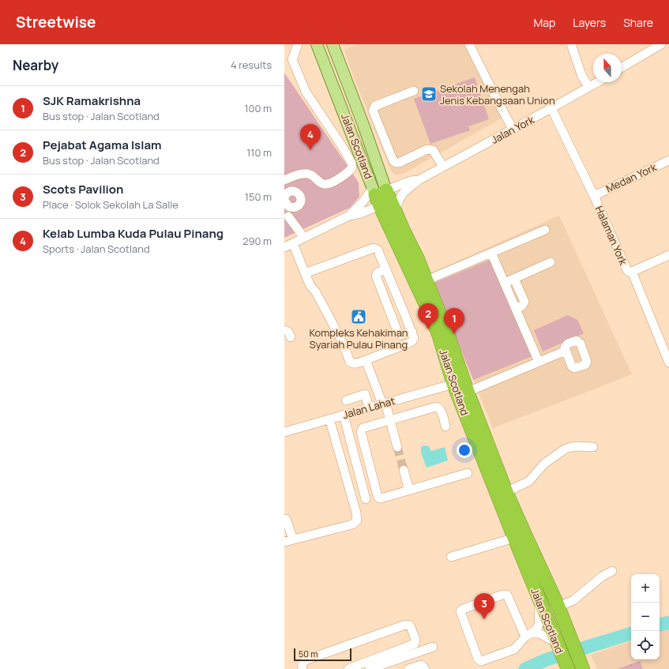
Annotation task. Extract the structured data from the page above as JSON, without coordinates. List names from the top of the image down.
{
  "streets": {
    "highway": ["Jalan Scotland"],
    "street": [
      "Jalan York",
      "Medan York",
      "Halaman York",
      "Jalan Lahat"
    ]
  },
  "crossings": [
    ["Jalan York", "Jalan Scotland"],
    ["Jalan York", "Halaman York"],
    ["Jalan Scotland", "Jalan Lahat"],
    ["Medan York", "Halaman York"]
  ],
  "places": {
    "school or university": ["Sekolah Menengah Jenis Kebangsaan Union"],
    "public building": ["Kompleks Kehakiman Syariah Pulau Pinang"]
  },
  "scale_bar": "50 m",
  "north": "top",
  "page": {
    "header": "Streetwise",
    "nav": ["Map", "Layers", "Share"],
    "heading": ["Nearby", "4 results"],
    "list": [
      {
        "mark": "1",
        "name": "SJK Ramakrishna",
        "note": "Bus stop · Jalan Scotland",
        "value": "100 m"
      },
      {
        "mark": "2",
        "name": "Pejabat Agama Islam",
        "note": "Bus stop · Jalan Scotland",
        "value": "110 m"
      },
      {
        "mark": "3",
        "name": "Scots Pavilion",
        "note": "Place · Solok Sekolah La Salle",
        "value": "150 m"
      },
      {
        "mark": "4",
        "name": "Kelab Lumba Kuda Pulau Pinang",
        "note": "Sports · Jalan Scotland",
        "value": "290 m"
      }
    ],
    "pins": [
      "4",
      "2",
      "1",
      "3"
    ],
    "map_buttons": ["+", "−"],
    "scale": "50 m"
  }
}
